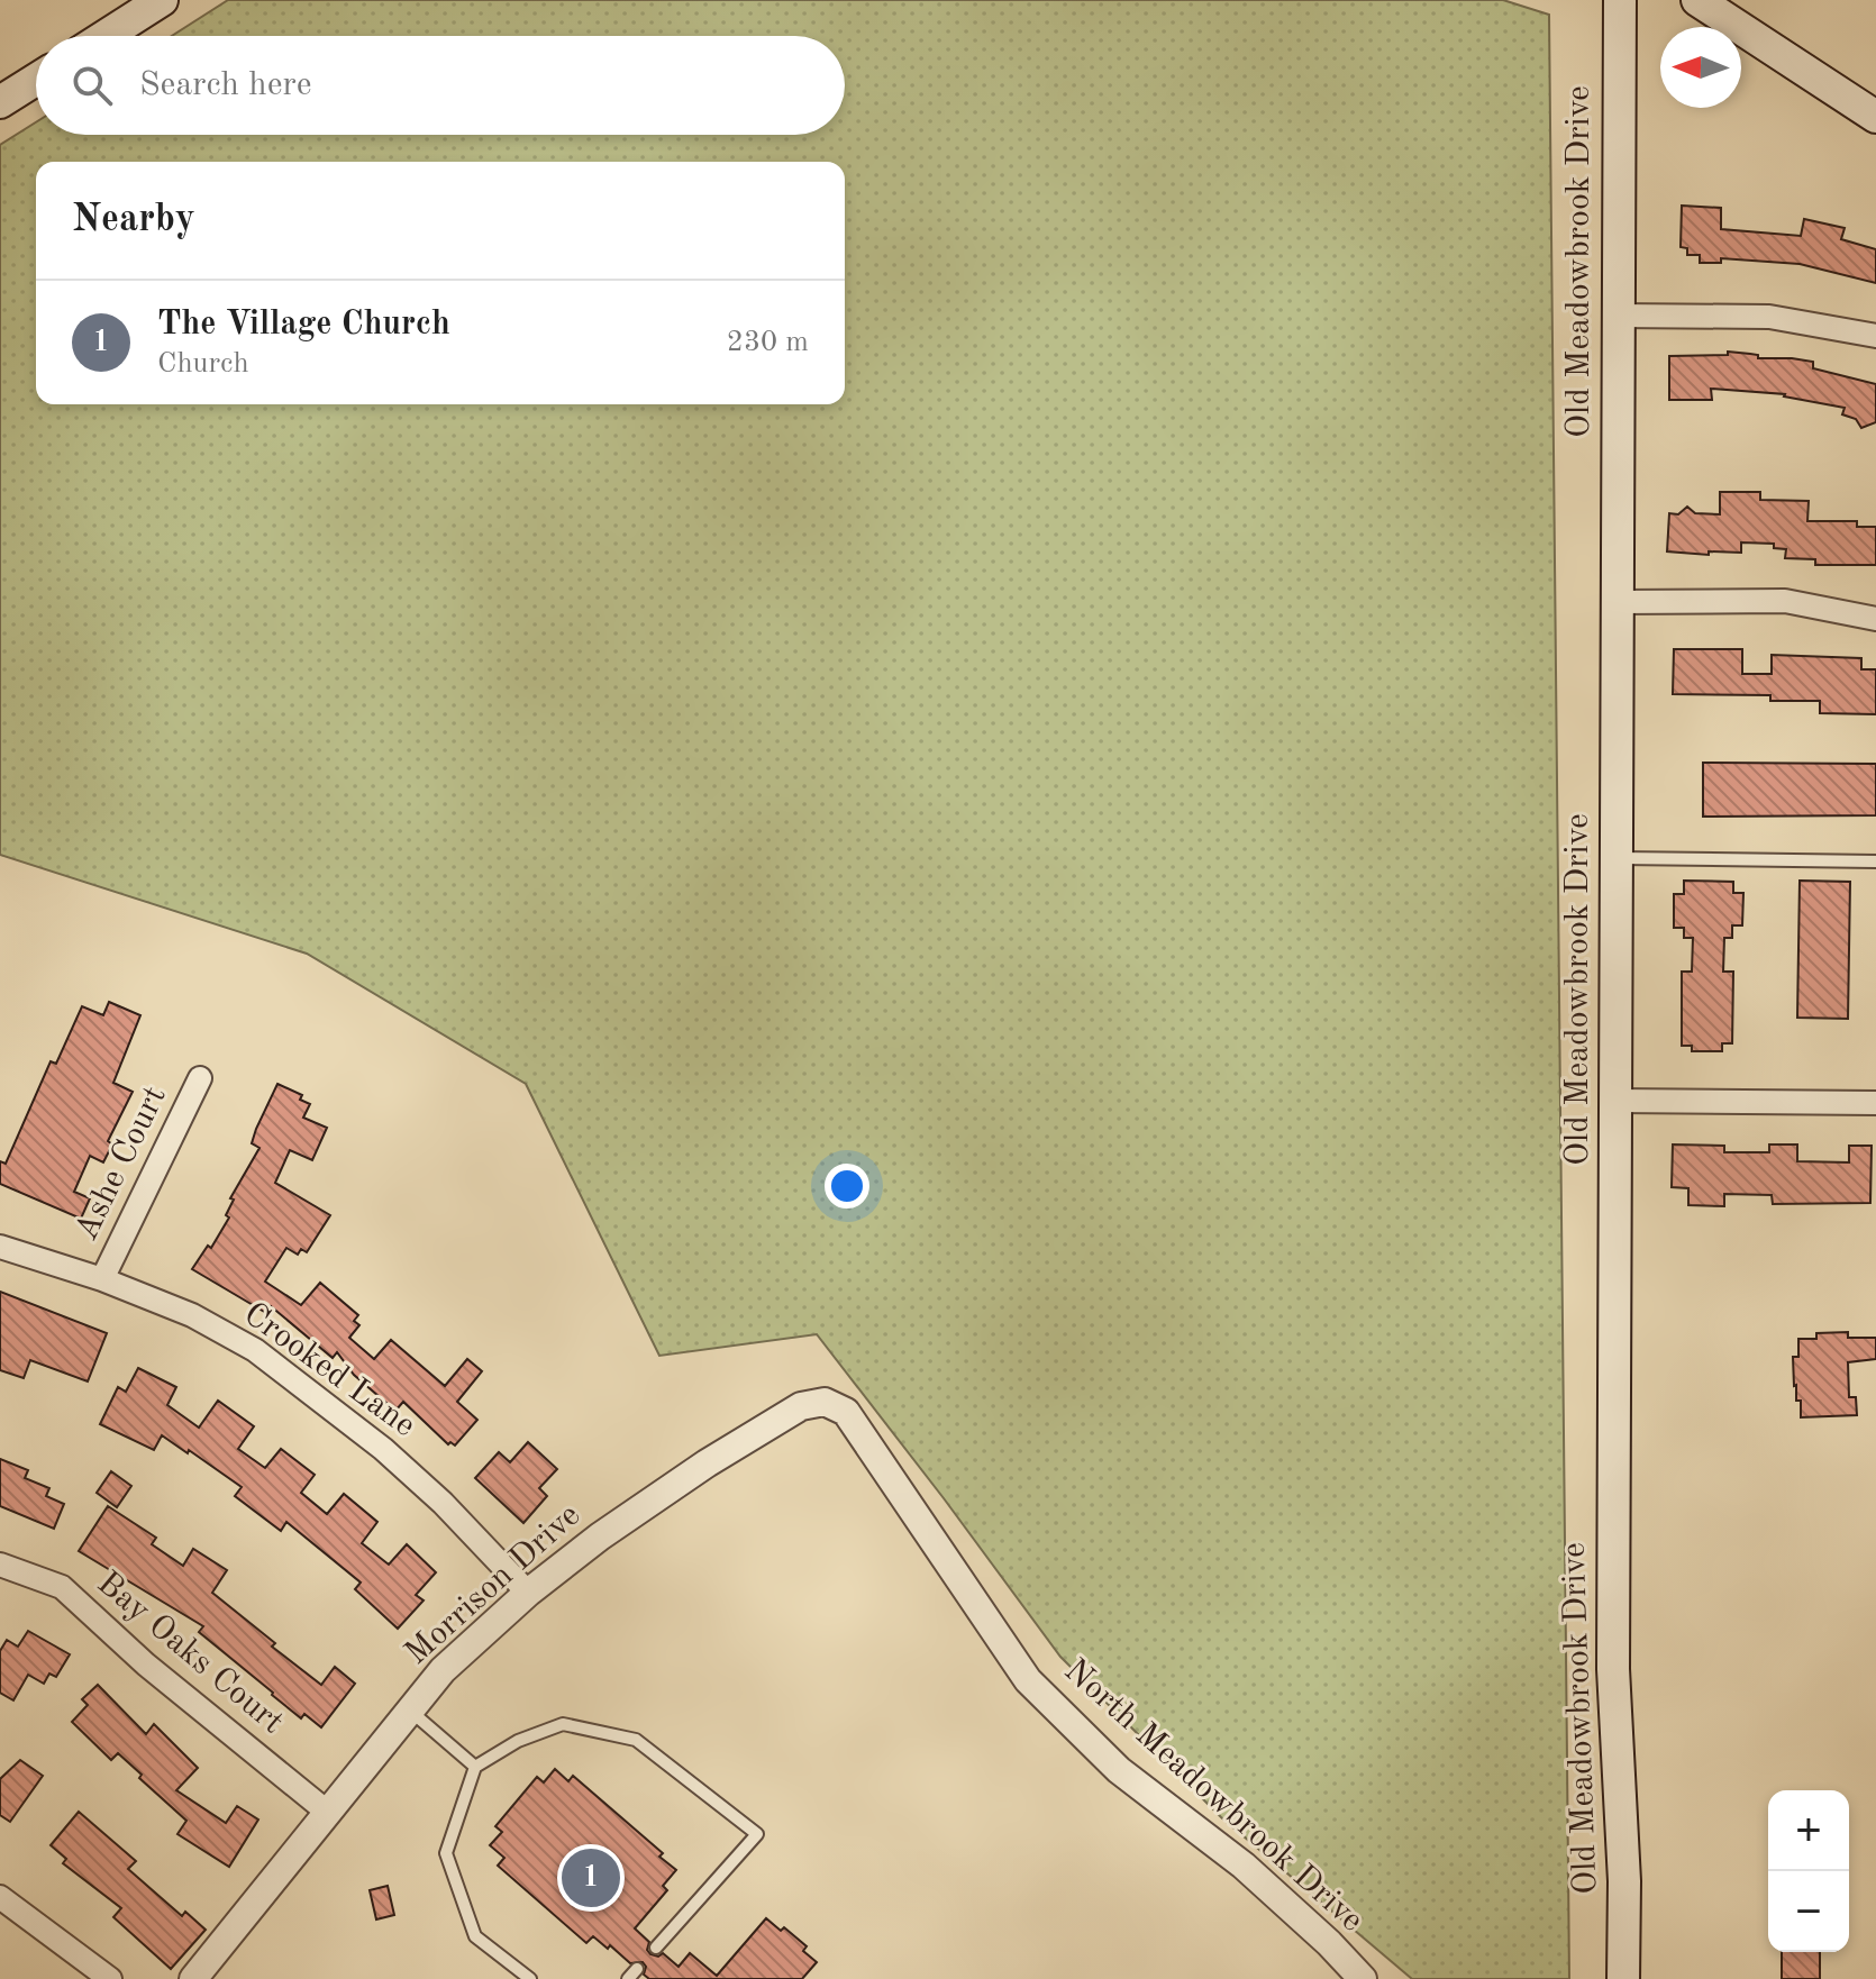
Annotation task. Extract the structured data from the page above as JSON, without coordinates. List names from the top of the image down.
{
  "streets": {
    "main road": ["Old Meadowbrook Drive"],
    "street": [
      "Ashe Court",
      "Crooked Lane",
      "Morrison Drive",
      "Bay Oaks Court",
      "North Meadowbrook Drive"
    ]
  },
  "crossings": [
    ["Ashe Court", "Crooked Lane"],
    ["Crooked Lane", "Morrison Drive"],
    ["Morrison Drive", "Bay Oaks Court"],
    ["Morrison Drive", "North Meadowbrook Drive"]
  ],
  "north": "left",
  "page": {
    "search": "Search here",
    "heading": "Nearby",
    "list": [
      {
        "mark": "1",
        "name": "The Village Church",
        "note": "Church",
        "value": "230 m"
      }
    ],
    "map_buttons": ["+", "−"],
    "pins": "1"
  }
}
